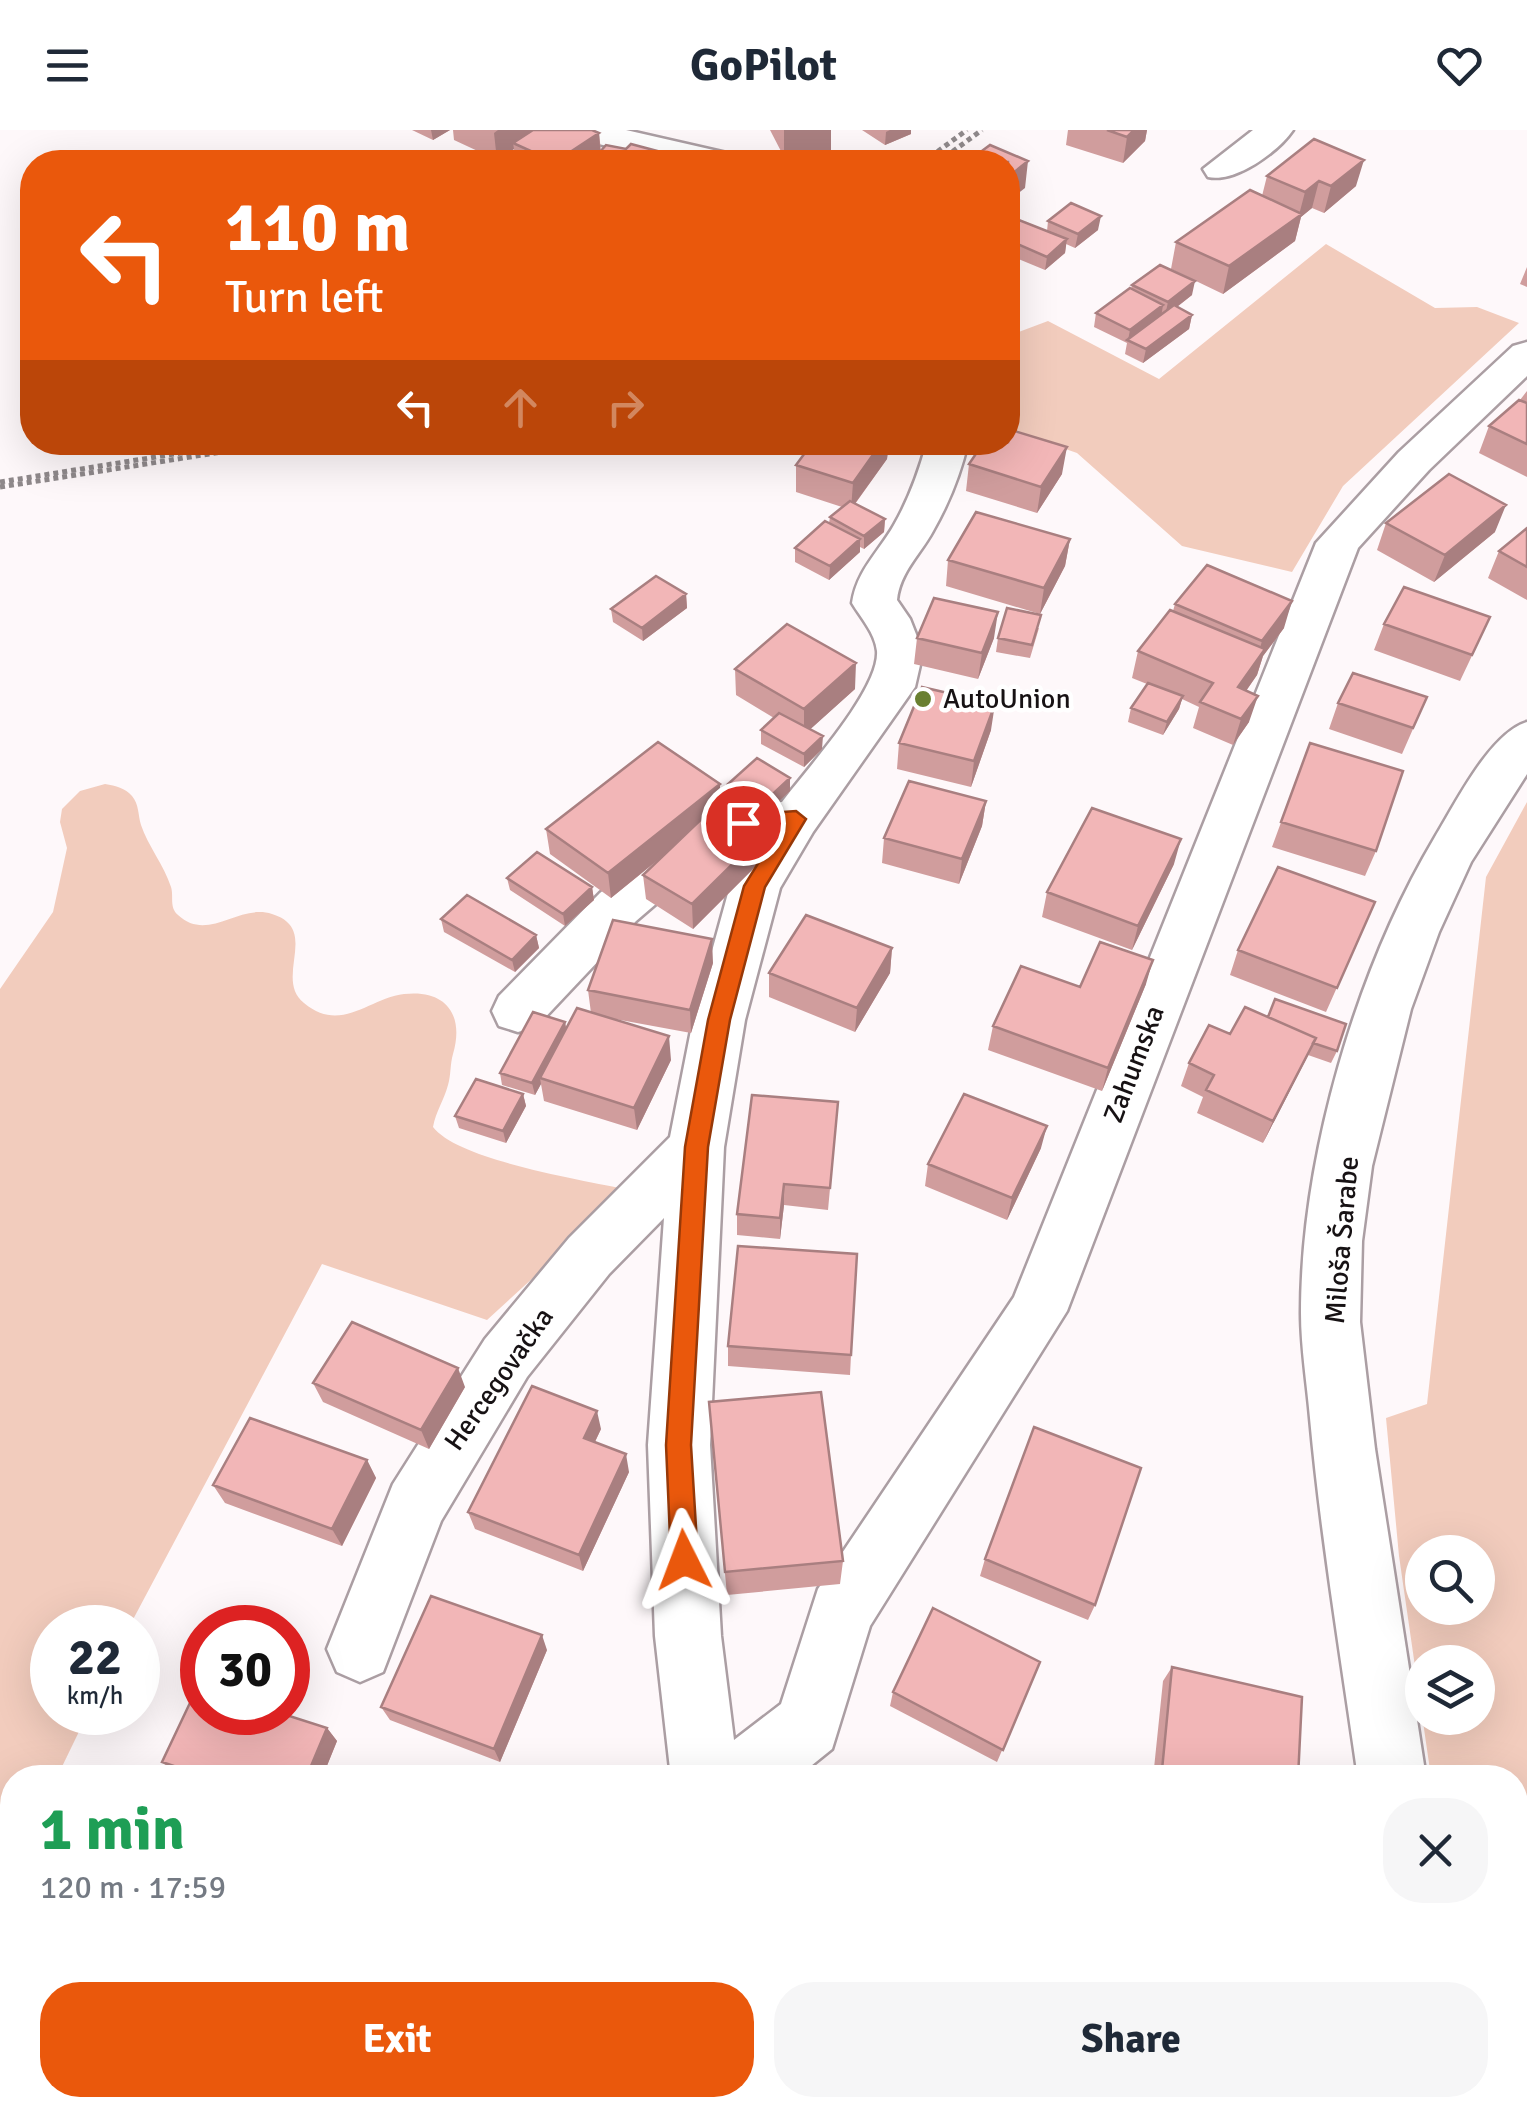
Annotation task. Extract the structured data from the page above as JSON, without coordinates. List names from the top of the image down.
{
  "streets": {
    "street": ["Zahumska", "Miloša Šarabe", "Hercegovačka"]
  },
  "places": ["AutoUnion"],
  "page": {
    "header": "GoPilot",
    "turn": ["110 m", "Turn left"],
    "speed": "22 km/h",
    "limit": "30",
    "heading": ["1 min", "120 m · 17:59"],
    "buttons": ["Exit", "Share"]
  }
}
